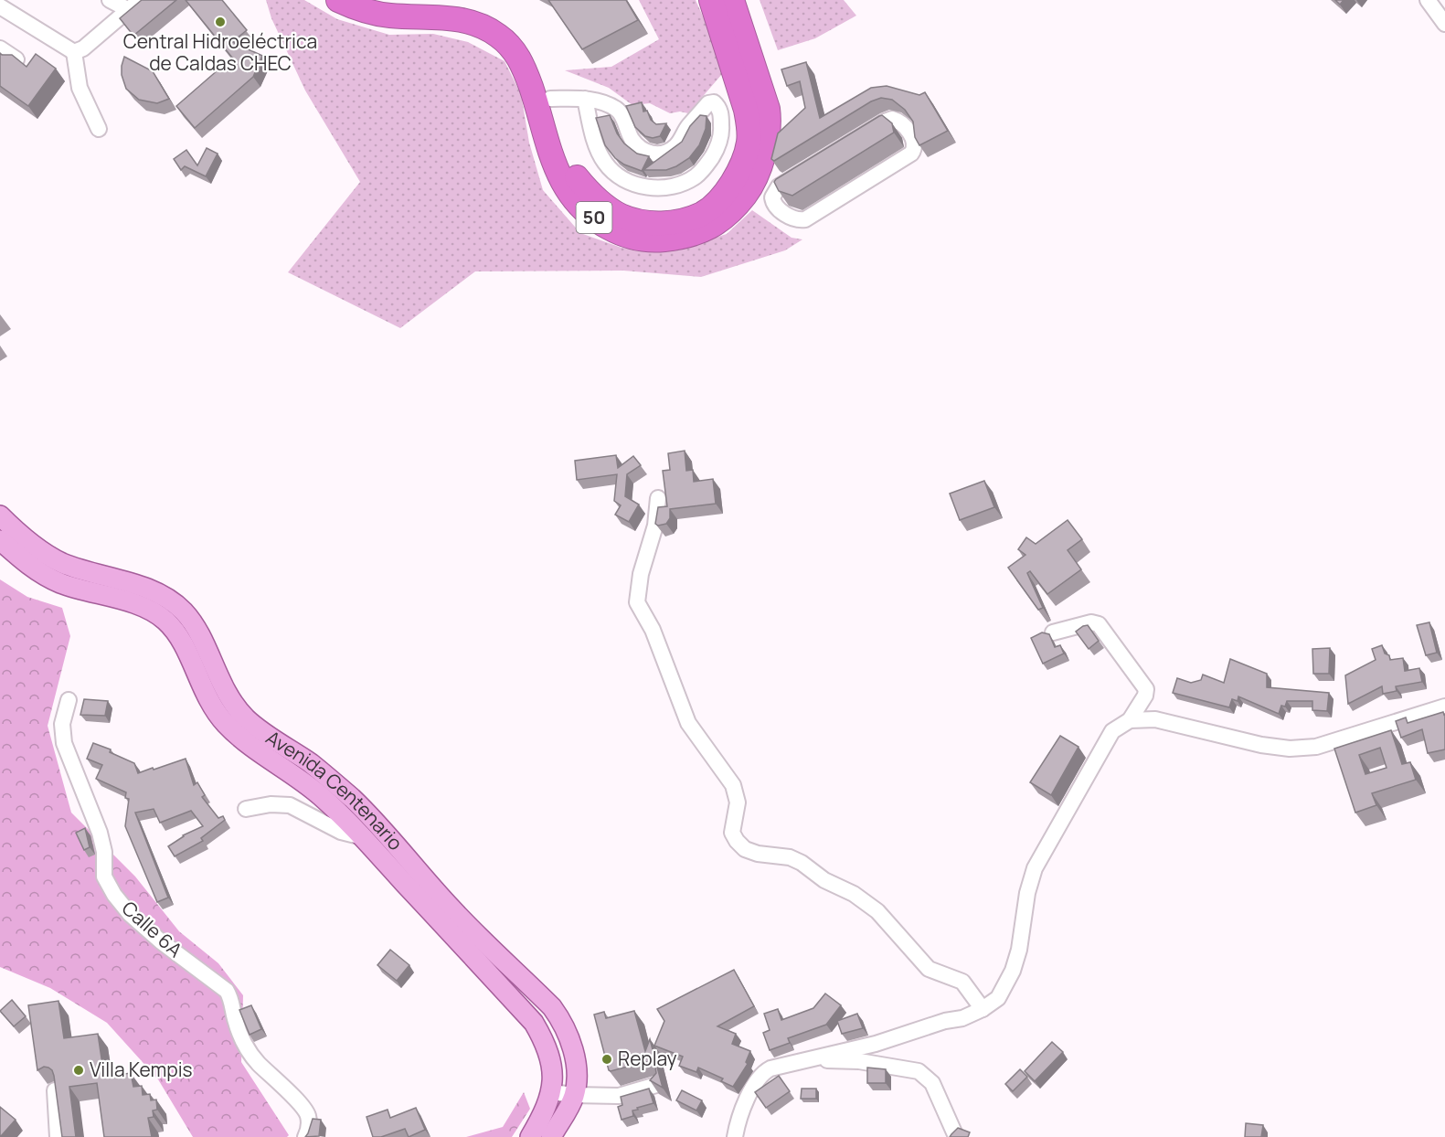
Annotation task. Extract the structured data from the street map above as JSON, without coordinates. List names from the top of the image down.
{
  "streets": {
    "highway": ["50"],
    "main road": ["Avenida Centenario"],
    "street": ["Calle 6A"]
  },
  "places": ["Central Hidroeléctrica de Caldas CHEC", "Replay", "Villa Kempis"]
}
